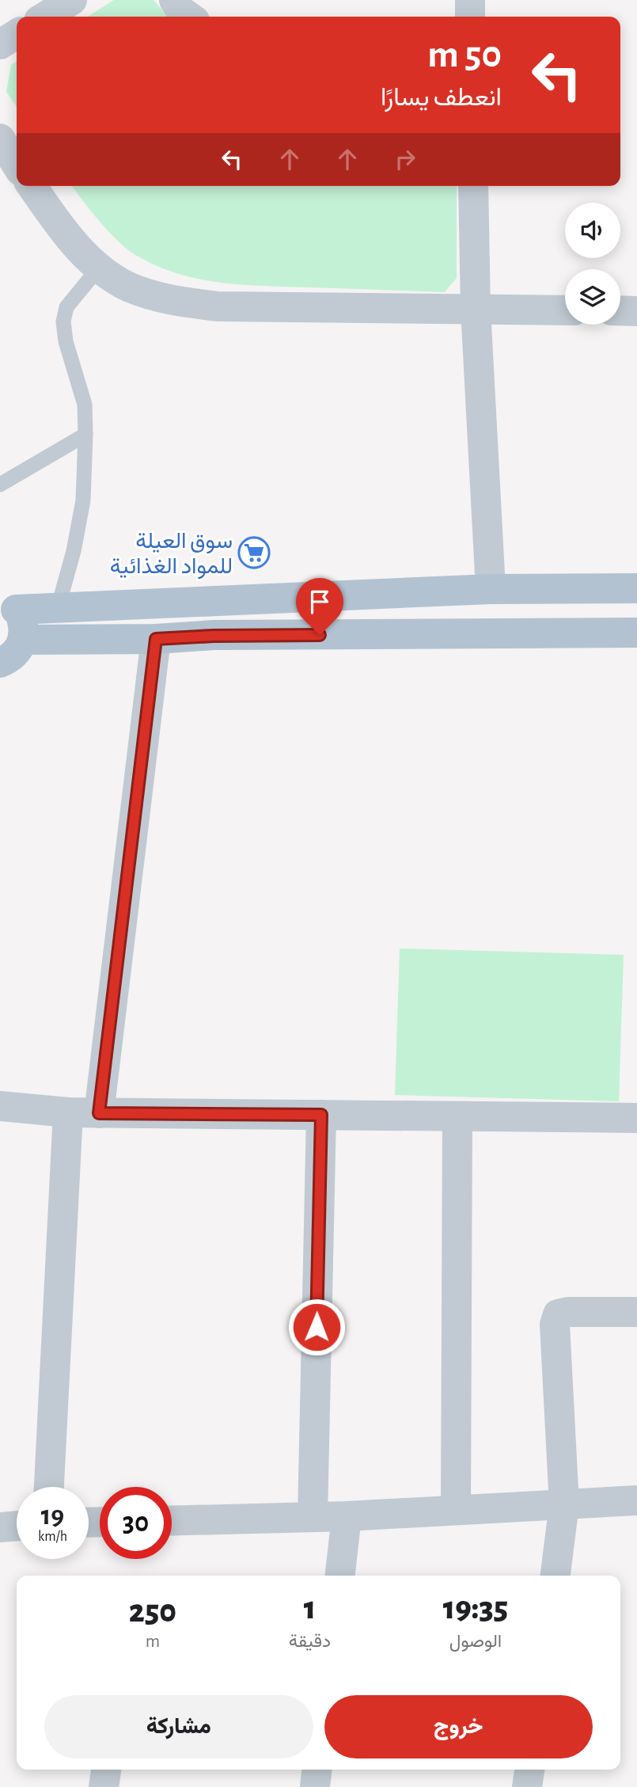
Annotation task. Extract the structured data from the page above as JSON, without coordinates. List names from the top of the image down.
{
  "places": {
    "supermarket": ["سوق العيلة للمواد الغذائية"]
  },
  "page": {
    "turn": ["50 m", "انعطف يسارًا"],
    "speed": "19 km/h",
    "limit": "30",
    "eta": [
      "19:35",
      "الوصول",
      "1",
      "دقيقة",
      "250",
      "m"
    ],
    "buttons": ["خروج", "مشاركة"]
  }
}
